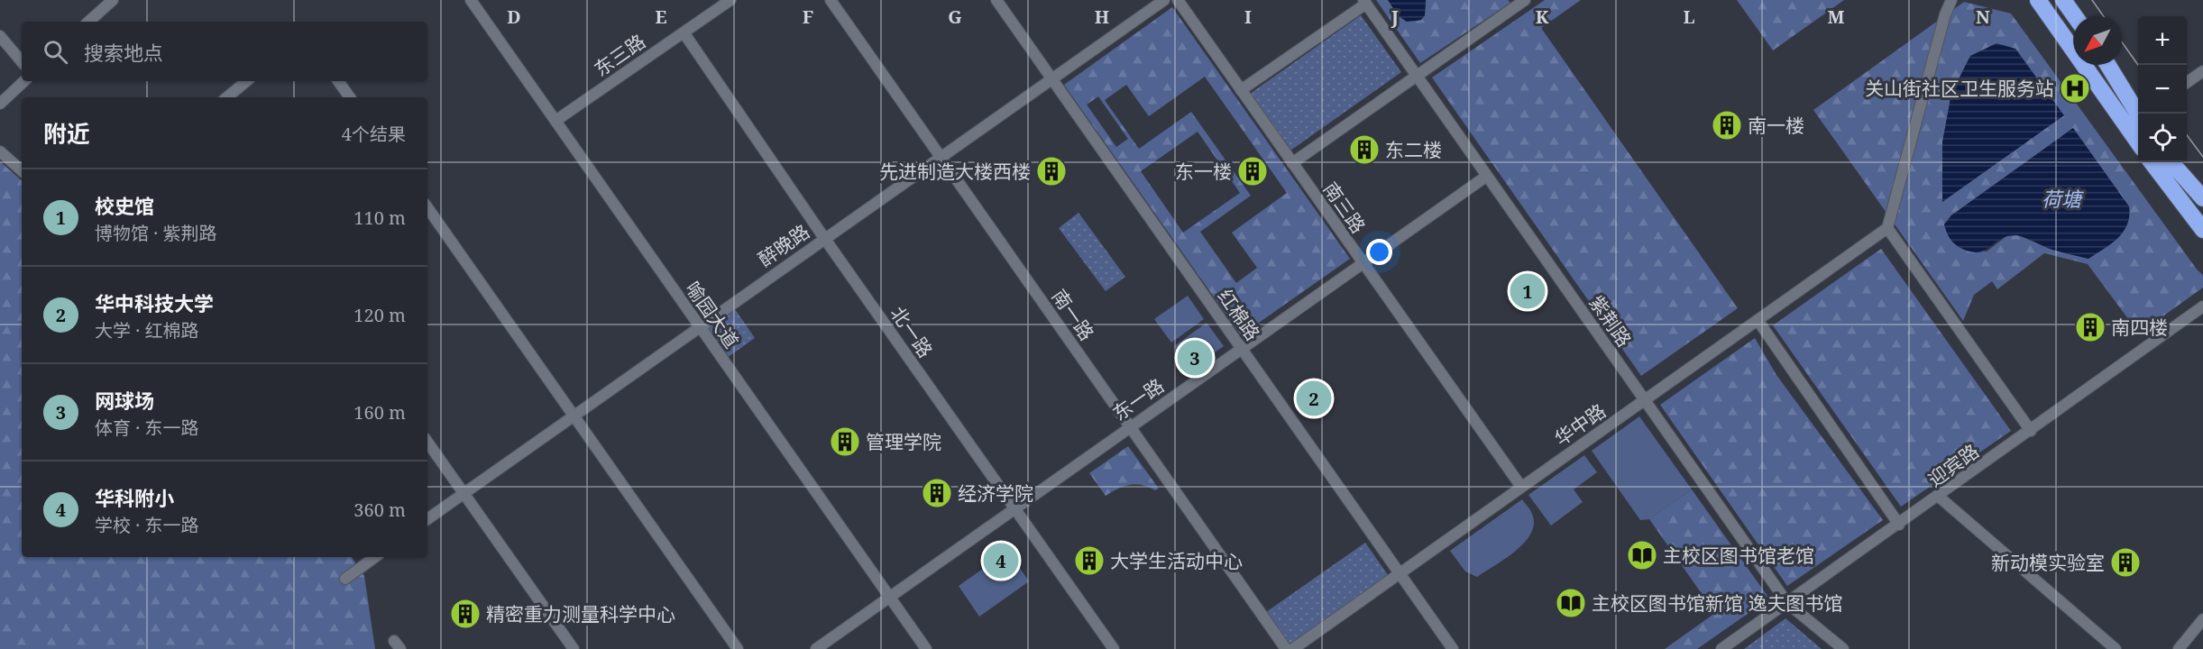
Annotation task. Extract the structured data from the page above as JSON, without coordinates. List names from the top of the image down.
{
  "streets": {
    "street": [
      "东三路",
      "南三路",
      "醉晚路",
      "喻园大道",
      "南一路",
      "红棉路",
      "紫荆路",
      "北一路",
      "东一路",
      "华中路",
      "迎宾路"
    ]
  },
  "crossings": [
    ["东三路", "喻园大道"],
    ["东三路", "北一路"],
    ["南三路", "东一路"],
    ["南三路", "华中路"],
    ["醉晚路", "喻园大道"],
    ["醉晚路", "南一路"],
    ["醉晚路", "红棉路"],
    ["醉晚路", "北一路"],
    ["喻园大道", "东一路"],
    ["南一路", "东一路"],
    ["红棉路", "东一路"],
    ["红棉路", "华中路"],
    ["紫荆路", "东一路"],
    ["紫荆路", "华中路"],
    ["紫荆路", "迎宾路"],
    ["北一路", "东一路"]
  ],
  "water": ["荷塘"],
  "places": {
    "hospital": ["关山街社区卫生服务站"],
    "building": [
      "南一楼",
      "东二楼",
      "先进制造大楼西楼",
      "东一楼",
      "南四楼",
      "管理学院",
      "经济学院",
      "大学生活动中心",
      "新动模实验室",
      "精密重力测量科学中心"
    ],
    "library": ["主校区图书馆老馆", "主校区图书馆新馆 逸夫图书馆"]
  },
  "north": "bottom left",
  "page": {
    "map_buttons": ["+", "−"],
    "search": "搜索地点",
    "heading": ["附近", "4个结果"],
    "list": [
      {
        "mark": "1",
        "name": "校史馆",
        "note": "博物馆 · 紫荆路",
        "value": "110 m"
      },
      {
        "mark": "2",
        "name": "华中科技大学",
        "note": "大学 · 红棉路",
        "value": "120 m"
      },
      {
        "mark": "3",
        "name": "网球场",
        "note": "体育 · 东一路",
        "value": "160 m"
      },
      {
        "mark": "4",
        "name": "华科附小",
        "note": "学校 · 东一路",
        "value": "360 m"
      }
    ],
    "pins": [
      "1",
      "3",
      "2",
      "4"
    ]
  },
  "grid": {
    "columns": [
      "D",
      "E",
      "F",
      "G",
      "H",
      "I",
      "J",
      "K",
      "L",
      "M",
      "N"
    ]
  }
}
